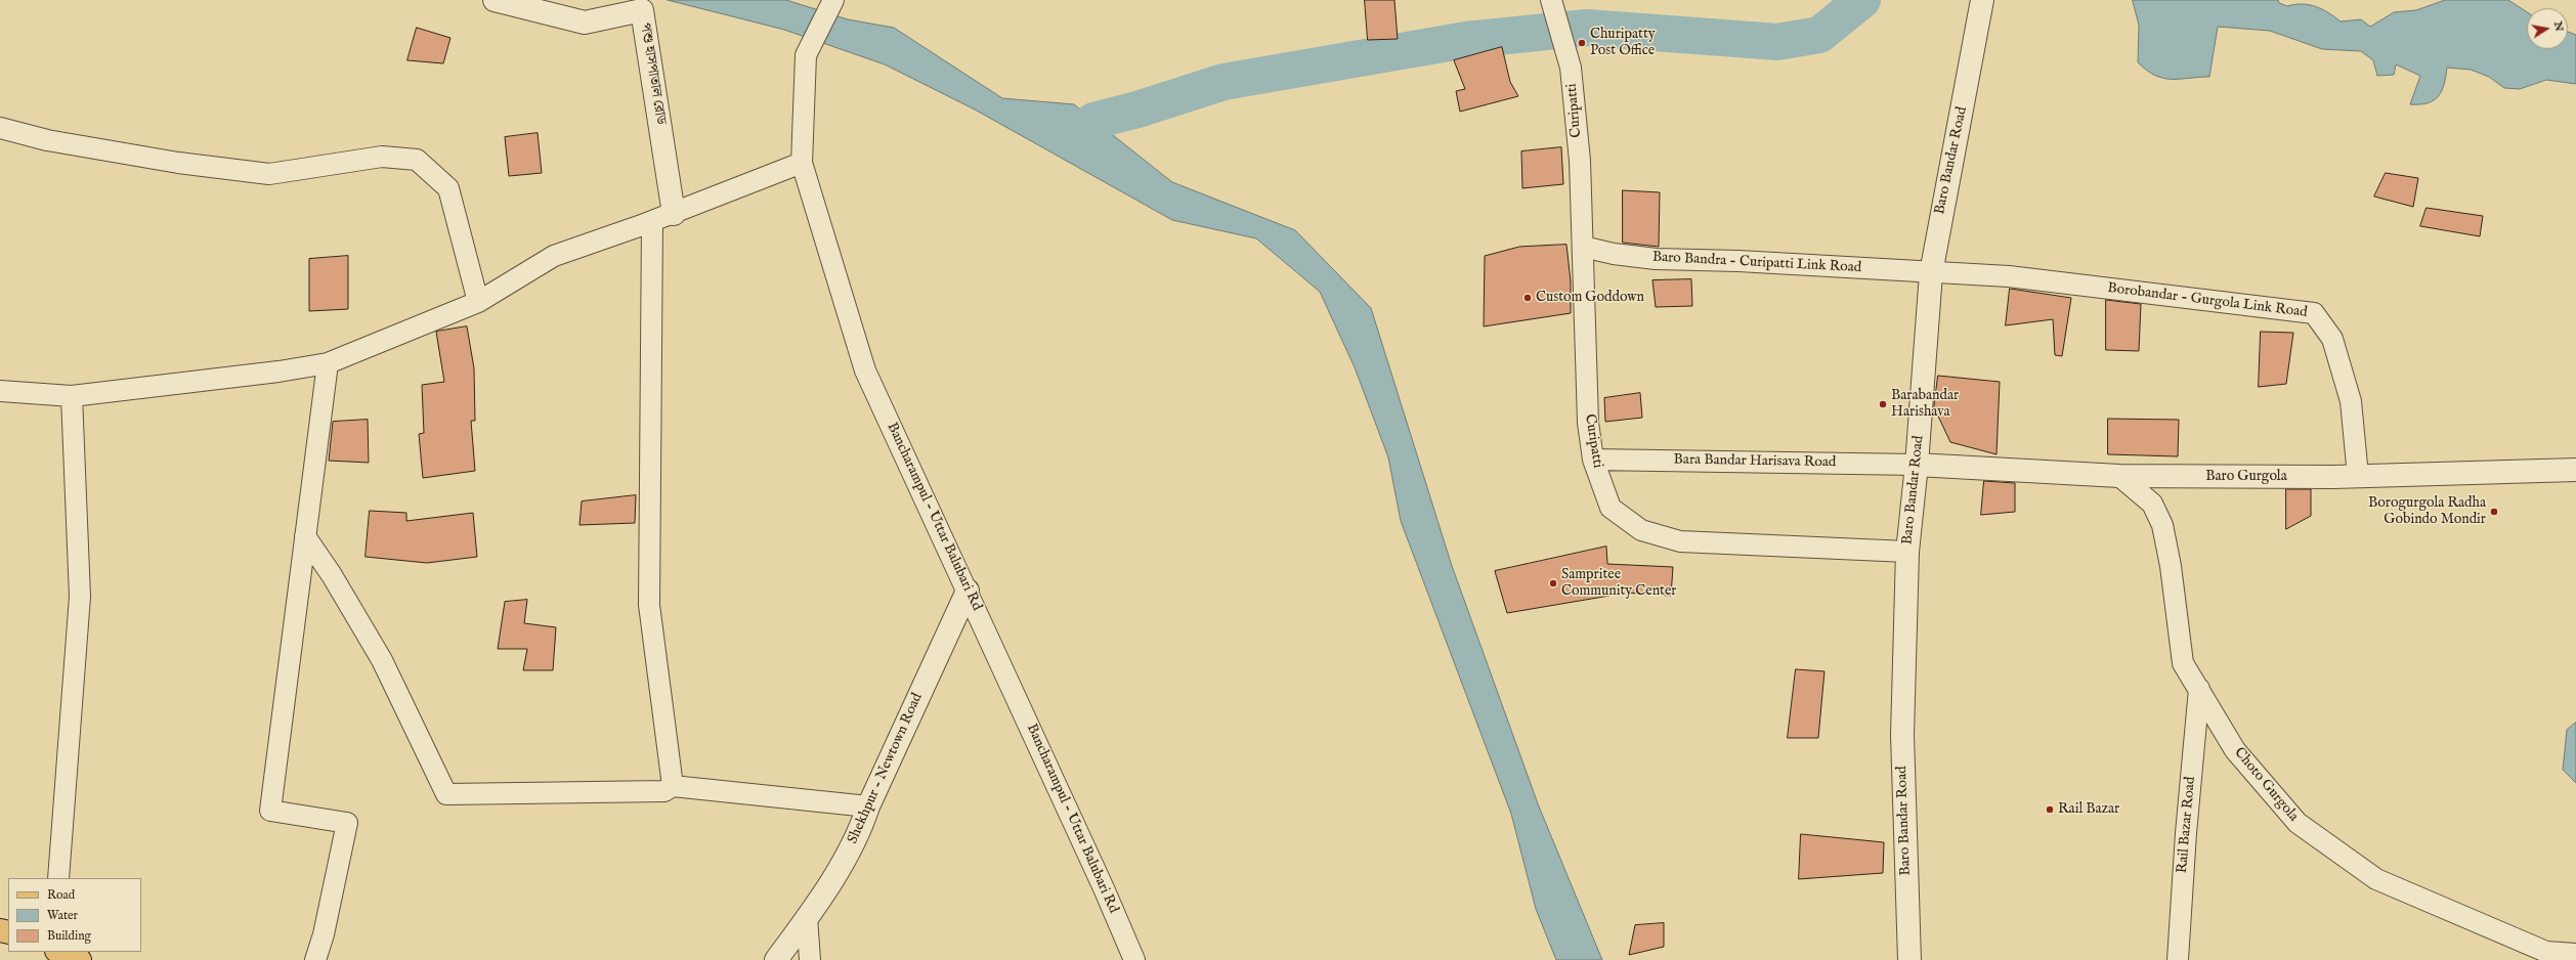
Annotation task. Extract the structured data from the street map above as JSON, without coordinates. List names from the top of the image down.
{
  "streets": {
    "street": [
      "পশু হাসপাতাল রোড",
      "Curipatti",
      "Baro Bandar Road",
      "Baro Bandra - Curipatti Link Road",
      "Borobandar - Gurgola Link Road",
      "Bara Bandar Harisava Road",
      "Baro Gurgola",
      "Bancharampul - Uttar Balubari Rd",
      "Shekhpur - Newtown Road",
      "Choto Gurgola",
      "Rail Bazar Road"
    ]
  },
  "crossings": [
    ["Curipatti", "Baro Bandar Road"],
    ["Curipatti", "Baro Bandra - Curipatti Link Road"],
    ["Curipatti", "Bara Bandar Harisava Road"],
    ["Baro Bandar Road", "Baro Bandra - Curipatti Link Road"],
    ["Baro Bandar Road", "Borobandar - Gurgola Link Road"],
    ["Baro Bandar Road", "Bara Bandar Harisava Road"],
    ["Baro Bandar Road", "Baro Gurgola"],
    ["Baro Bandra - Curipatti Link Road", "Borobandar - Gurgola Link Road"],
    ["Borobandar - Gurgola Link Road", "Baro Gurgola"],
    ["Bara Bandar Harisava Road", "Baro Gurgola"],
    ["Baro Gurgola", "Choto Gurgola"],
    ["Bancharampul - Uttar Balubari Rd", "Shekhpur - Newtown Road"],
    ["Choto Gurgola", "Rail Bazar Road"]
  ],
  "places": [
    "Churipatty Post Office",
    "Custom Goddown",
    "Barabandar Harishava",
    "Borogurgola Radha Gobindo Mondir",
    "Sampritee Community Center",
    "Rail Bazar"
  ],
  "legend": ["Road", "Water", "Building"],
  "north": "right"
}
